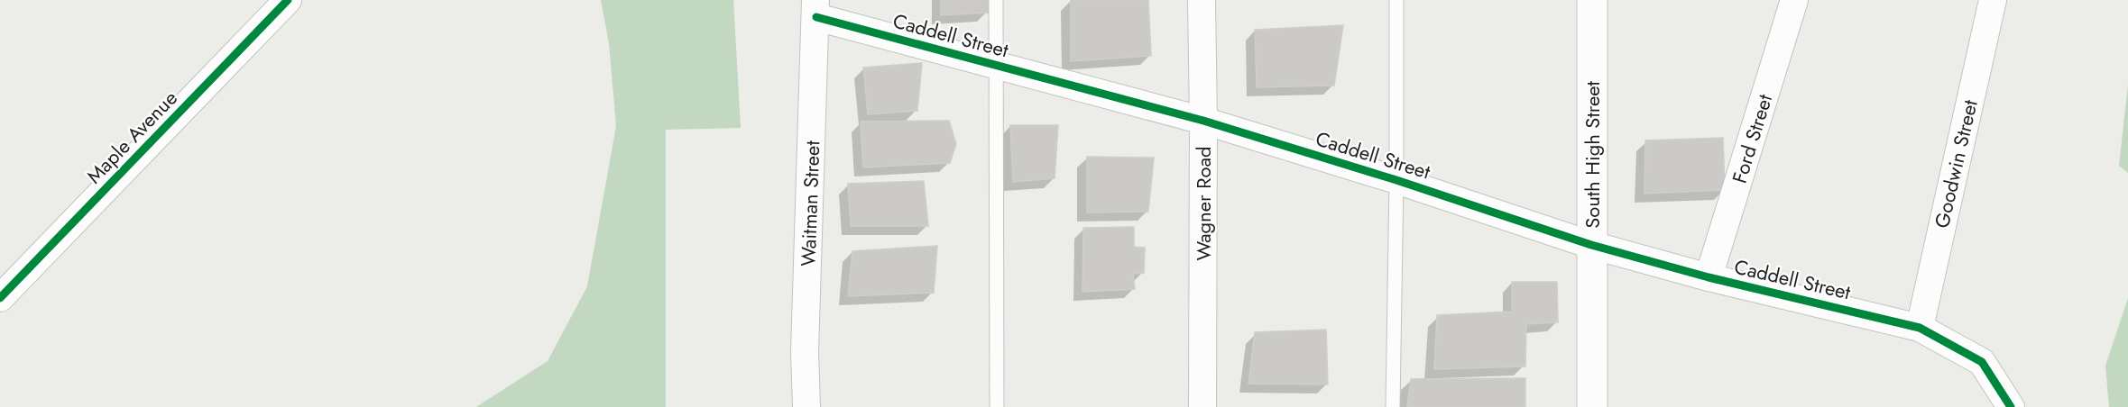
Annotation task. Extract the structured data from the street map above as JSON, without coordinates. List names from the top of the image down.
{
  "streets": {
    "street": [
      "Caddell Street",
      "Maple Avenue",
      "Ford Street",
      "South High Street",
      "Goodwin Street",
      "Waitman Street",
      "Wagner Road"
    ]
  },
  "crossings": [
    ["Caddell Street", "Ford Street"],
    ["Caddell Street", "South High Street"],
    ["Caddell Street", "Goodwin Street"],
    ["Caddell Street", "Waitman Street"],
    ["Caddell Street", "Wagner Road"]
  ]
}
